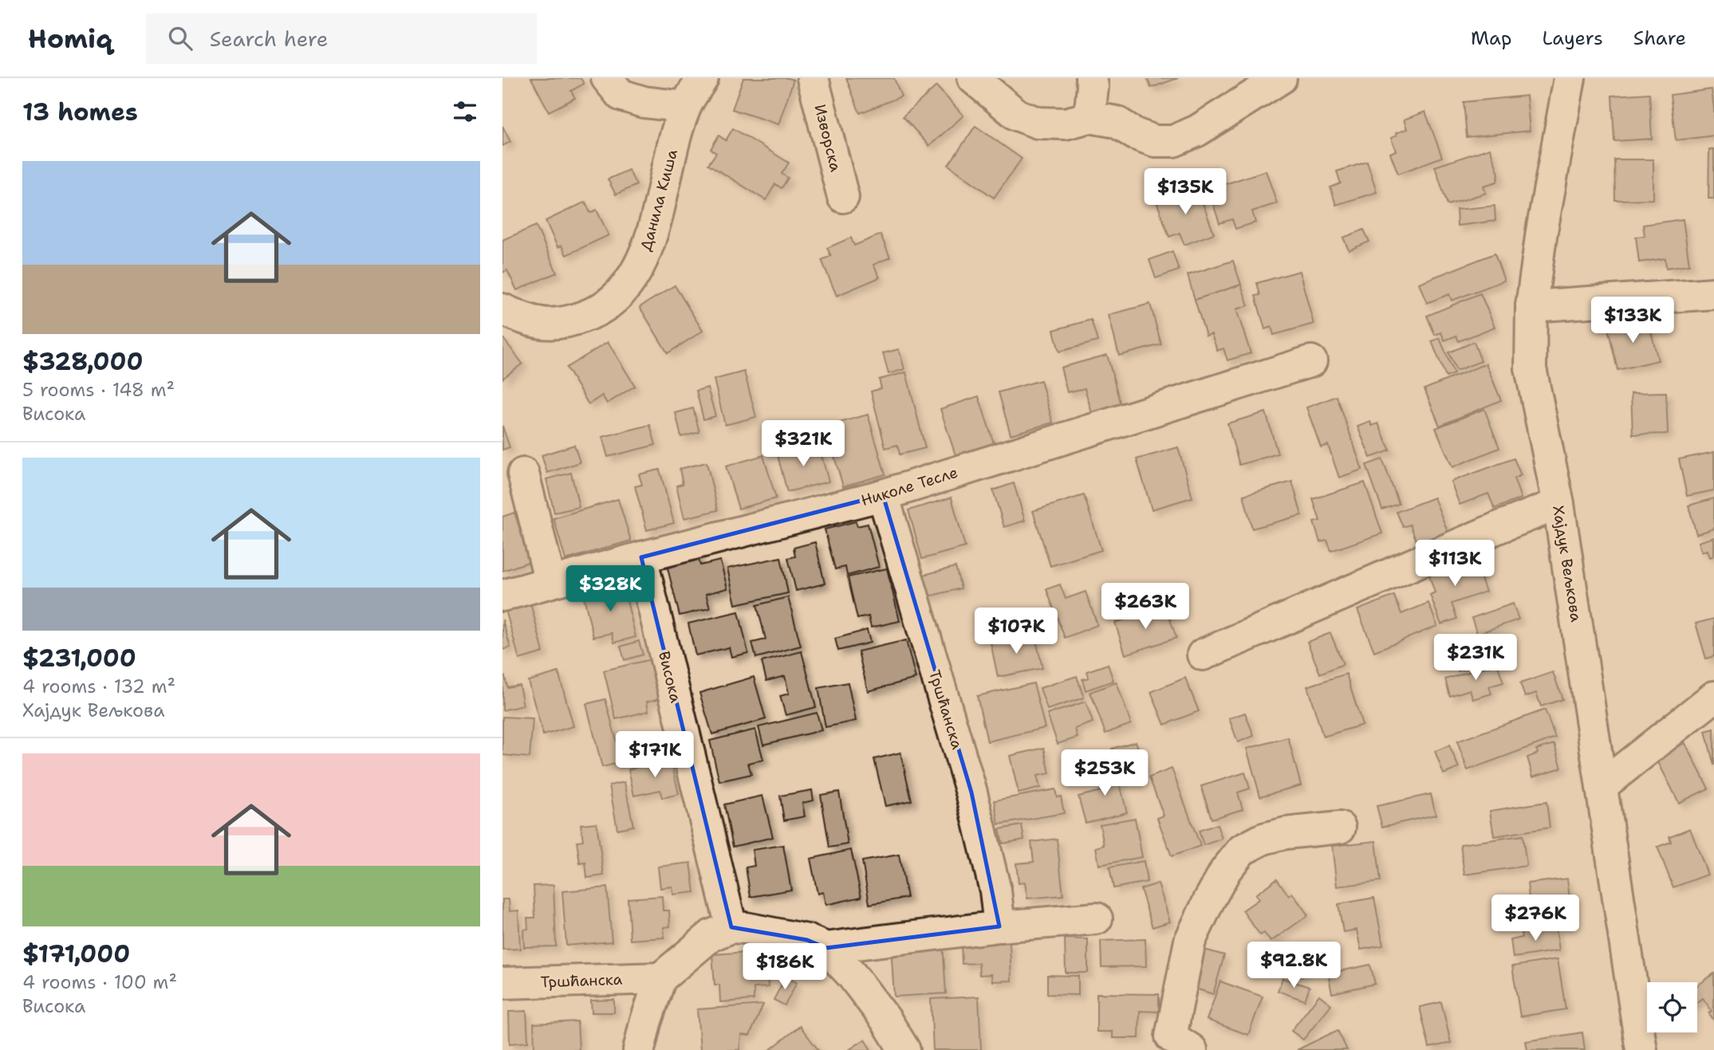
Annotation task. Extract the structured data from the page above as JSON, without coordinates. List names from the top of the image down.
{
  "streets": {
    "street": [
      "Изворска",
      "Данила Киша",
      "Николе Тесле",
      "Хајдук Вељкова",
      "Висока",
      "Тршћанска"
    ]
  },
  "crossings": [
    ["Николе Тесле", "Висока"],
    ["Николе Тесле", "Тршћанска"]
  ],
  "page": {
    "header": "Homiq",
    "search": "Search here",
    "nav": ["Map", "Layers", "Share"],
    "heading": "13 homes",
    "list": [
      {
        "name": "$328,000",
        "note": "5 rooms · 148 m² · Висока"
      },
      {
        "name": "$231,000",
        "note": "4 rooms · 132 m² · Хајдук Вељкова"
      },
      {
        "name": "$171,000",
        "note": "4 rooms · 100 m² · Висока"
      }
    ],
    "price": [
      "$135K",
      "$133K",
      "$321K",
      "$113K",
      "$328K",
      "$263K",
      "$107K",
      "$231K",
      "$171K",
      "$253K",
      "$276K",
      "$92.8K",
      "$186K"
    ]
  }
}
